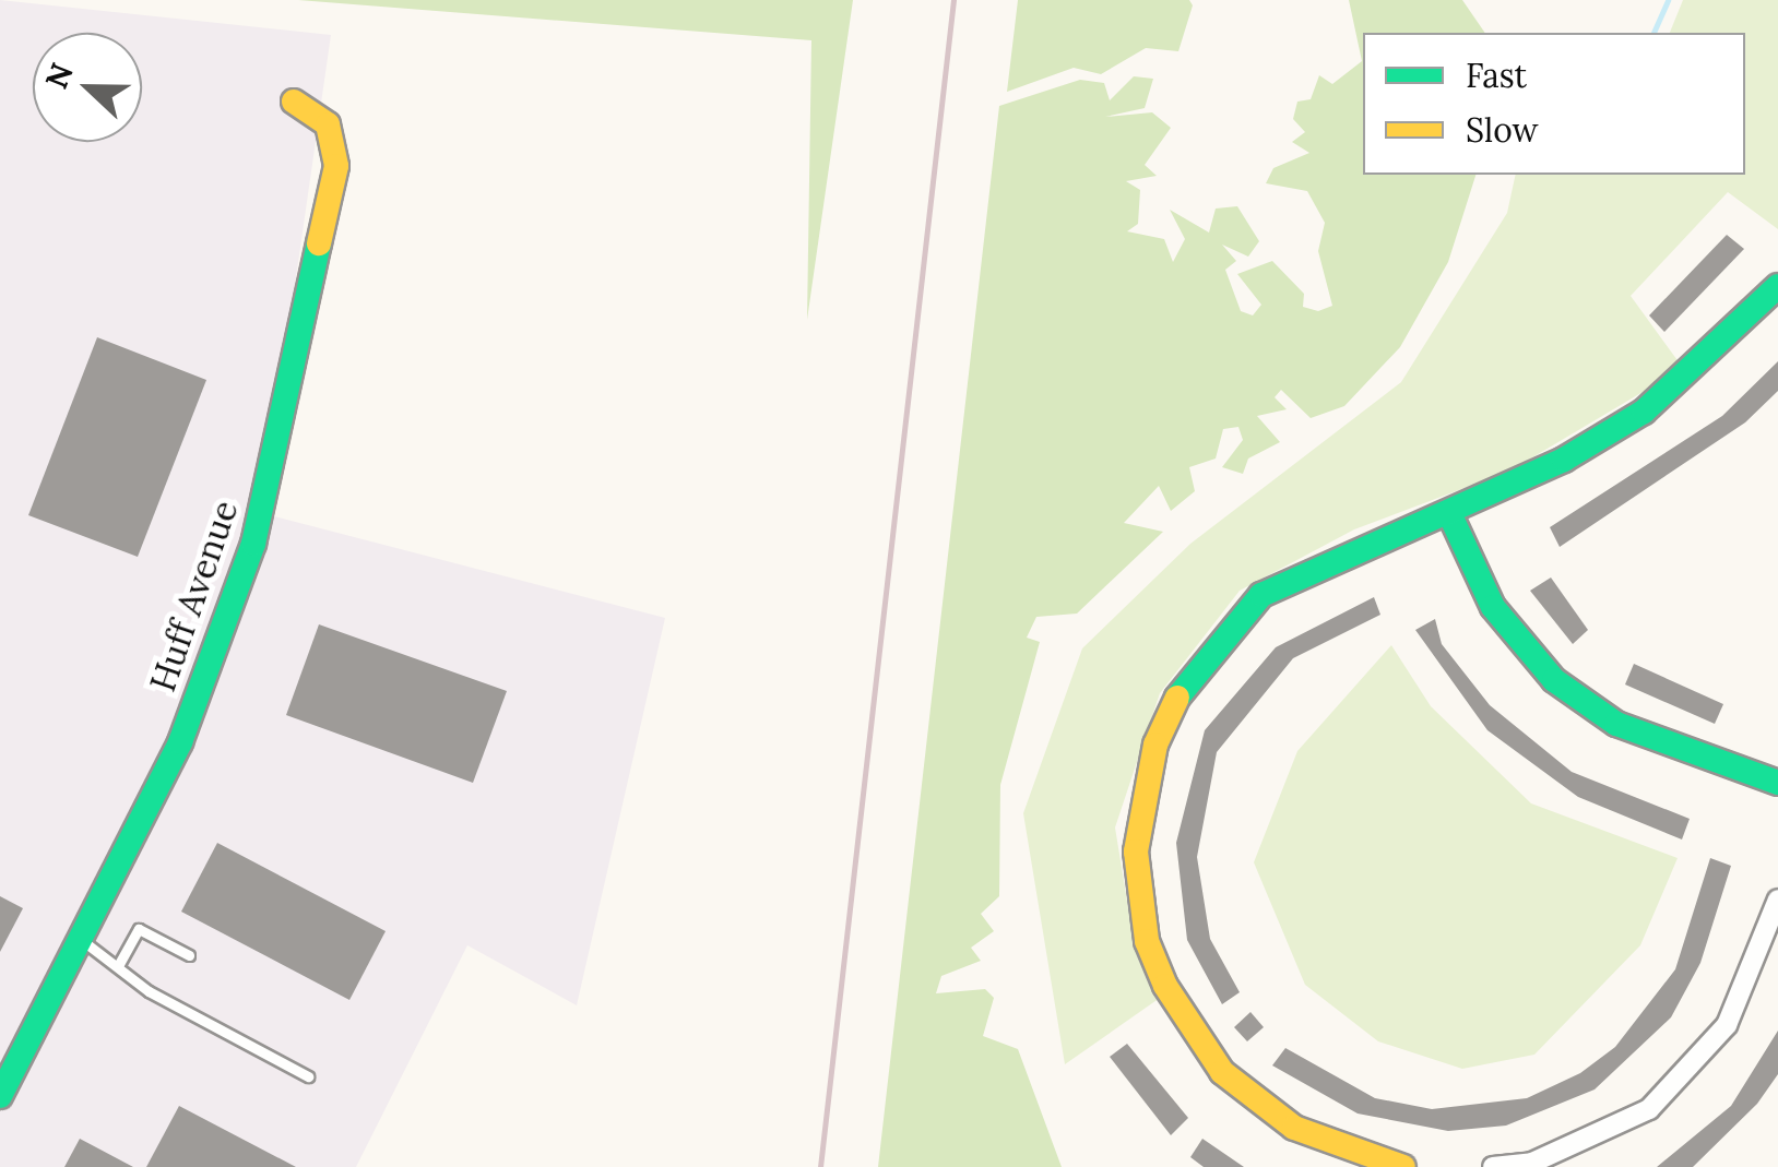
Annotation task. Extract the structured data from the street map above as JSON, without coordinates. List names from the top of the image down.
{
  "streets": {
    "street": ["Huff Avenue"]
  },
  "legend": ["Fast", "Slow"],
  "north": "left"
}
